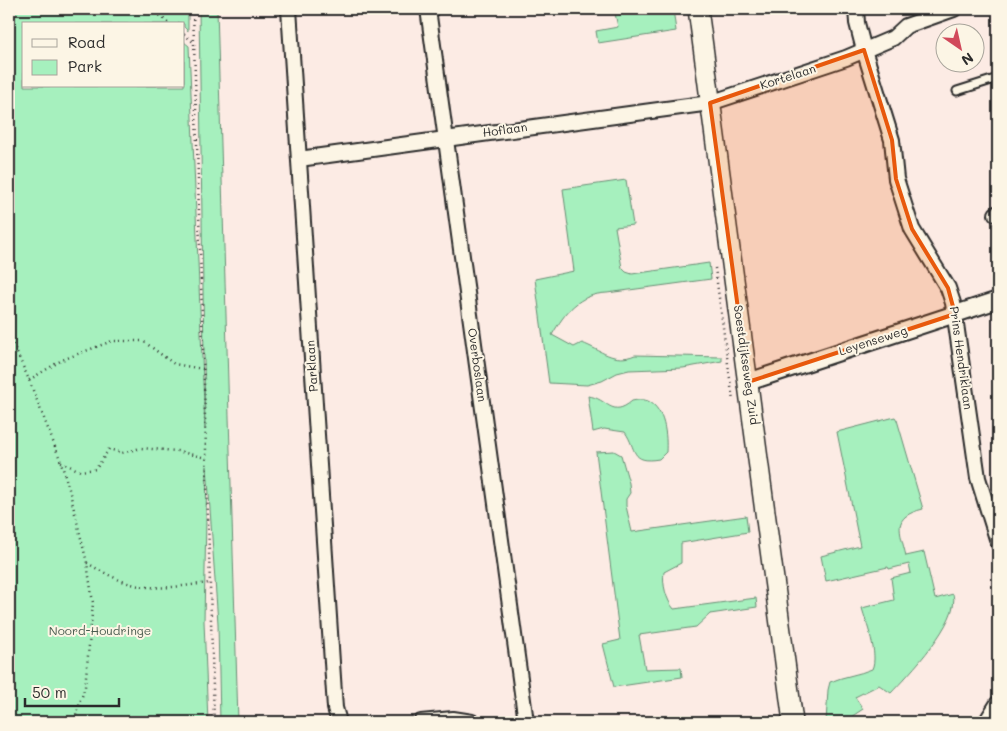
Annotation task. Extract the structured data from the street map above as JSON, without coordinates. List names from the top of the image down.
{
  "streets": {
    "main road": ["Soestdijkseweg Zuid"],
    "street": [
      "Kortelaan",
      "Hoflaan",
      "Leyenseweg",
      "Prins Hendriklaan",
      "Overboslaan",
      "Parklaan"
    ]
  },
  "crossings": [
    ["Kortelaan", "Hoflaan"],
    ["Kortelaan", "Prins Hendriklaan"],
    ["Kortelaan", "Soestdijkseweg Zuid"],
    ["Hoflaan", "Overboslaan"],
    ["Hoflaan", "Soestdijkseweg Zuid"],
    ["Hoflaan", "Parklaan"],
    ["Leyenseweg", "Prins Hendriklaan"],
    ["Leyenseweg", "Soestdijkseweg Zuid"]
  ],
  "parks": ["Noord-Houdringe"],
  "legend": ["Road", "Park"],
  "scale_bar": "50 m",
  "north": "bottom right"
}
